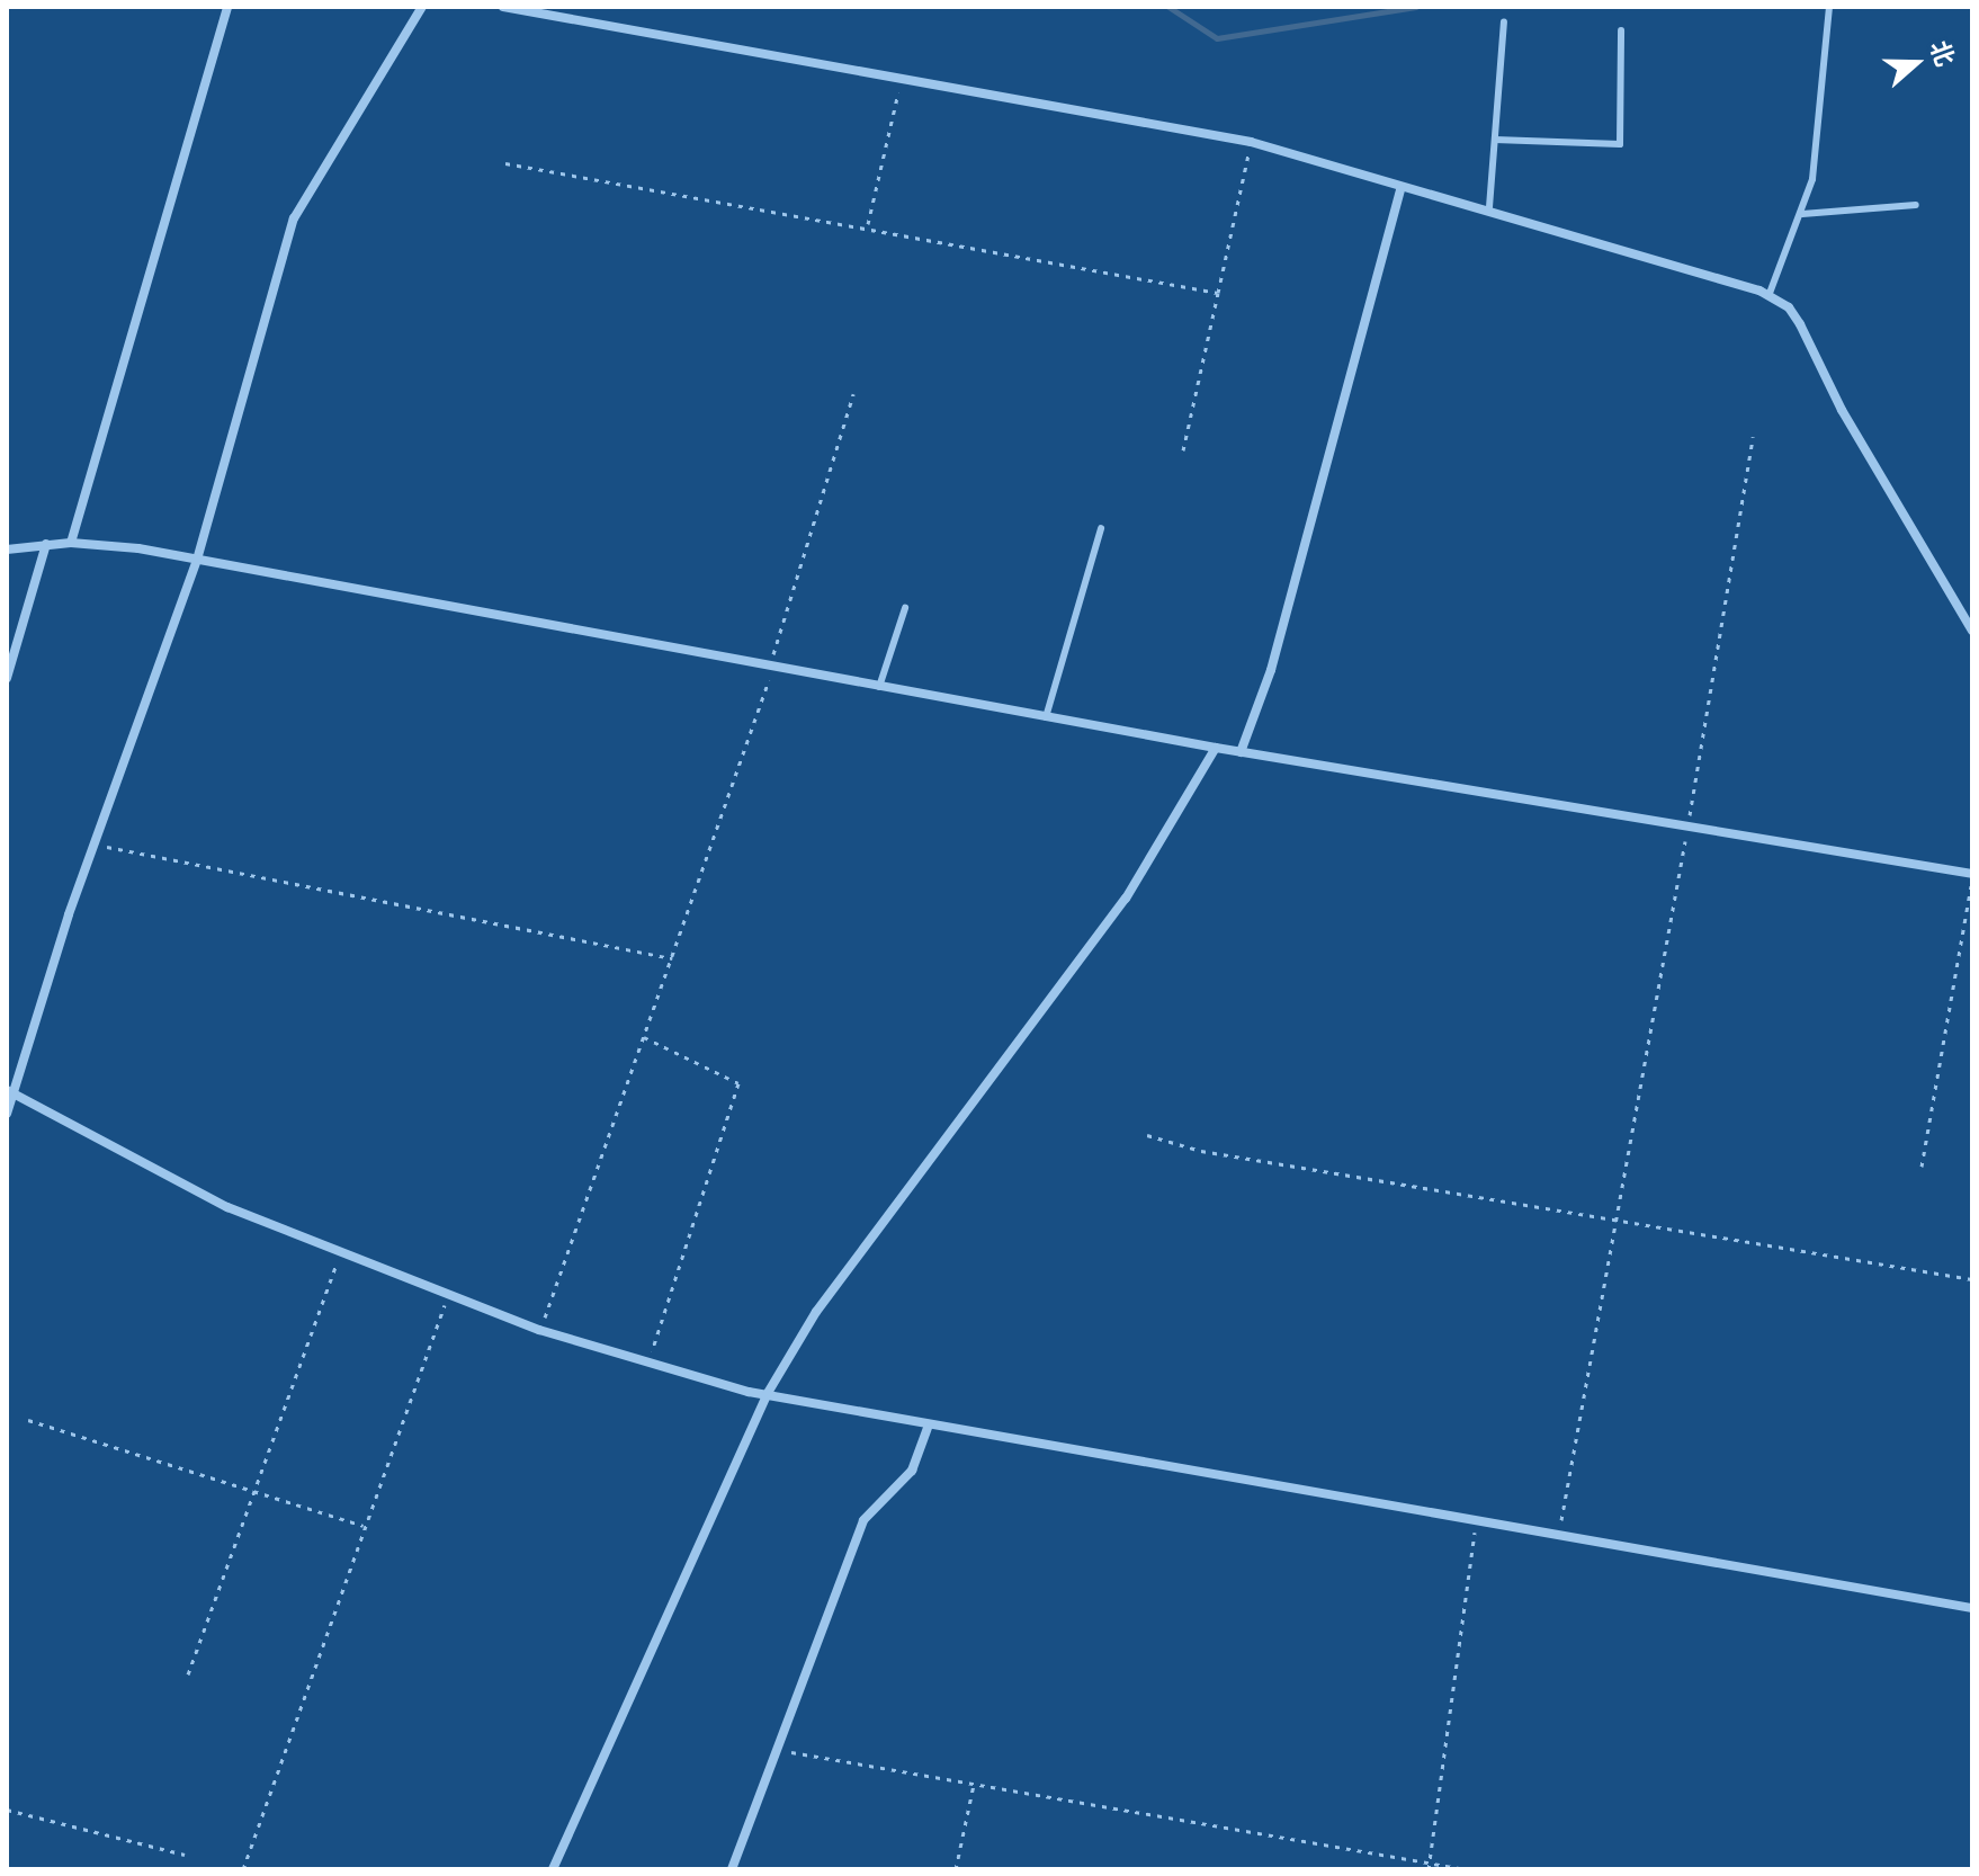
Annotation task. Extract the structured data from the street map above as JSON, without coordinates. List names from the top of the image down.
{
  "north": "right"
}
